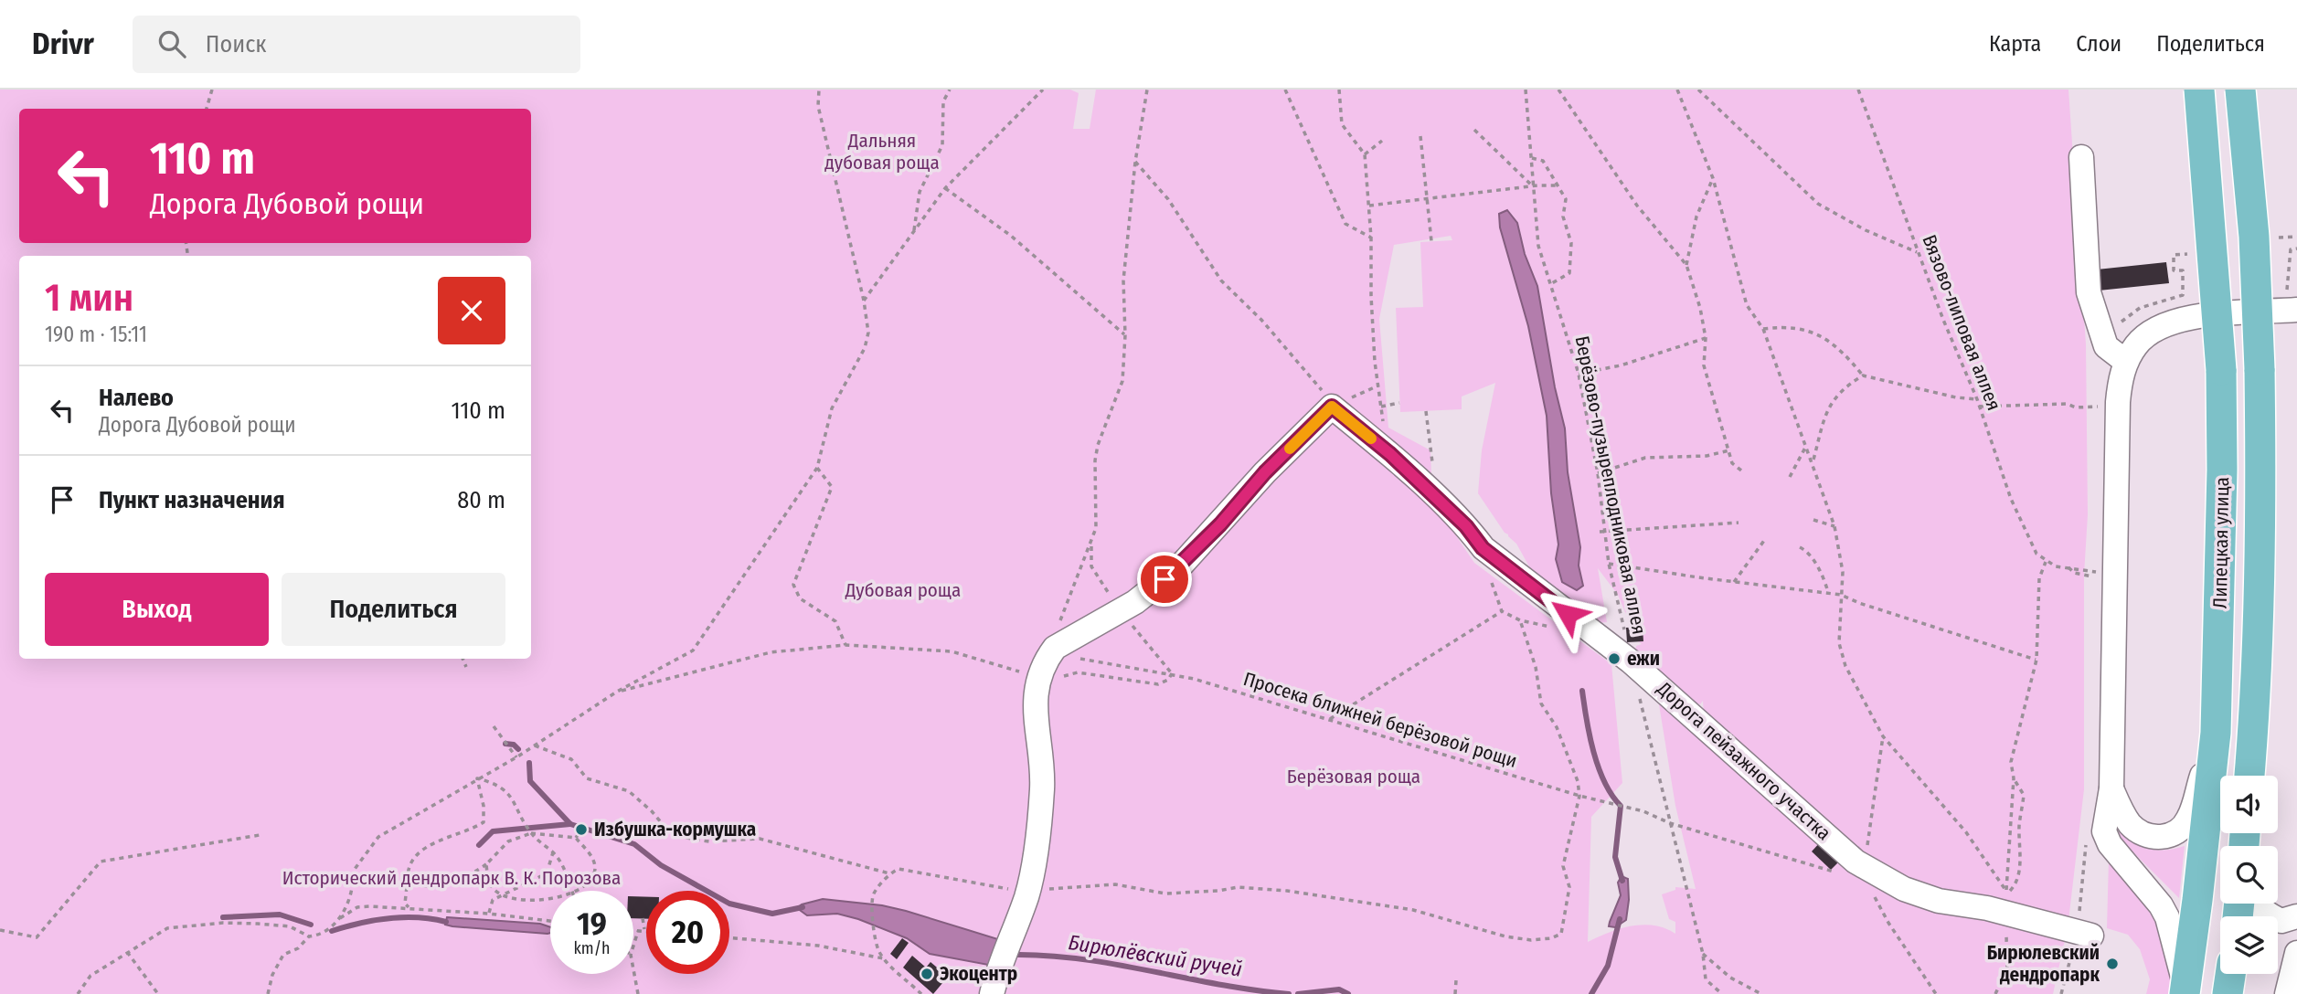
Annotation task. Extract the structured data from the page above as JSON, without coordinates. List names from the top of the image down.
{
  "streets": {
    "main road": ["Липецкая улица"],
    "street": ["Дорога пейзажного участка"],
    "path": ["Вязово-липовая аллея", "Берёзово-пузыреплодниковая аллея", "Просека ближней берёзовой рощи"]
  },
  "crossings": [
    ["Берёзово-пузыреплодниковая аллея", "Дорога пейзажного участка"],
    ["Просека ближней берёзовой рощи", "Дорога пейзажного участка"]
  ],
  "water": ["Бирюлёвский ручей"],
  "parks": [
    "Дальняя дубовая роща",
    "Дубовая роща",
    "Берёзовая роща",
    "Исторический дендропарк В. К. Порозова"
  ],
  "places": [
    "ежи",
    "Избушка-кормушка",
    "Бирюлевский дендропарк",
    "Экоцентр"
  ],
  "page": {
    "header": "Drivr",
    "search": "Поиск",
    "nav": ["Карта", "Слои", "Поделиться"],
    "turn": ["110 m", "Дорога Дубовой рощи"],
    "heading": ["1 мин", "190 m · 15:11"],
    "list": [
      {
        "name": "Налево",
        "note": "Дорога Дубовой рощи",
        "value": "110 m"
      },
      {
        "name": "Пункт назначения",
        "value": "80 m"
      }
    ],
    "buttons": ["Выход", "Поделиться"],
    "speed": "19 km/h",
    "limit": "20"
  }
}
